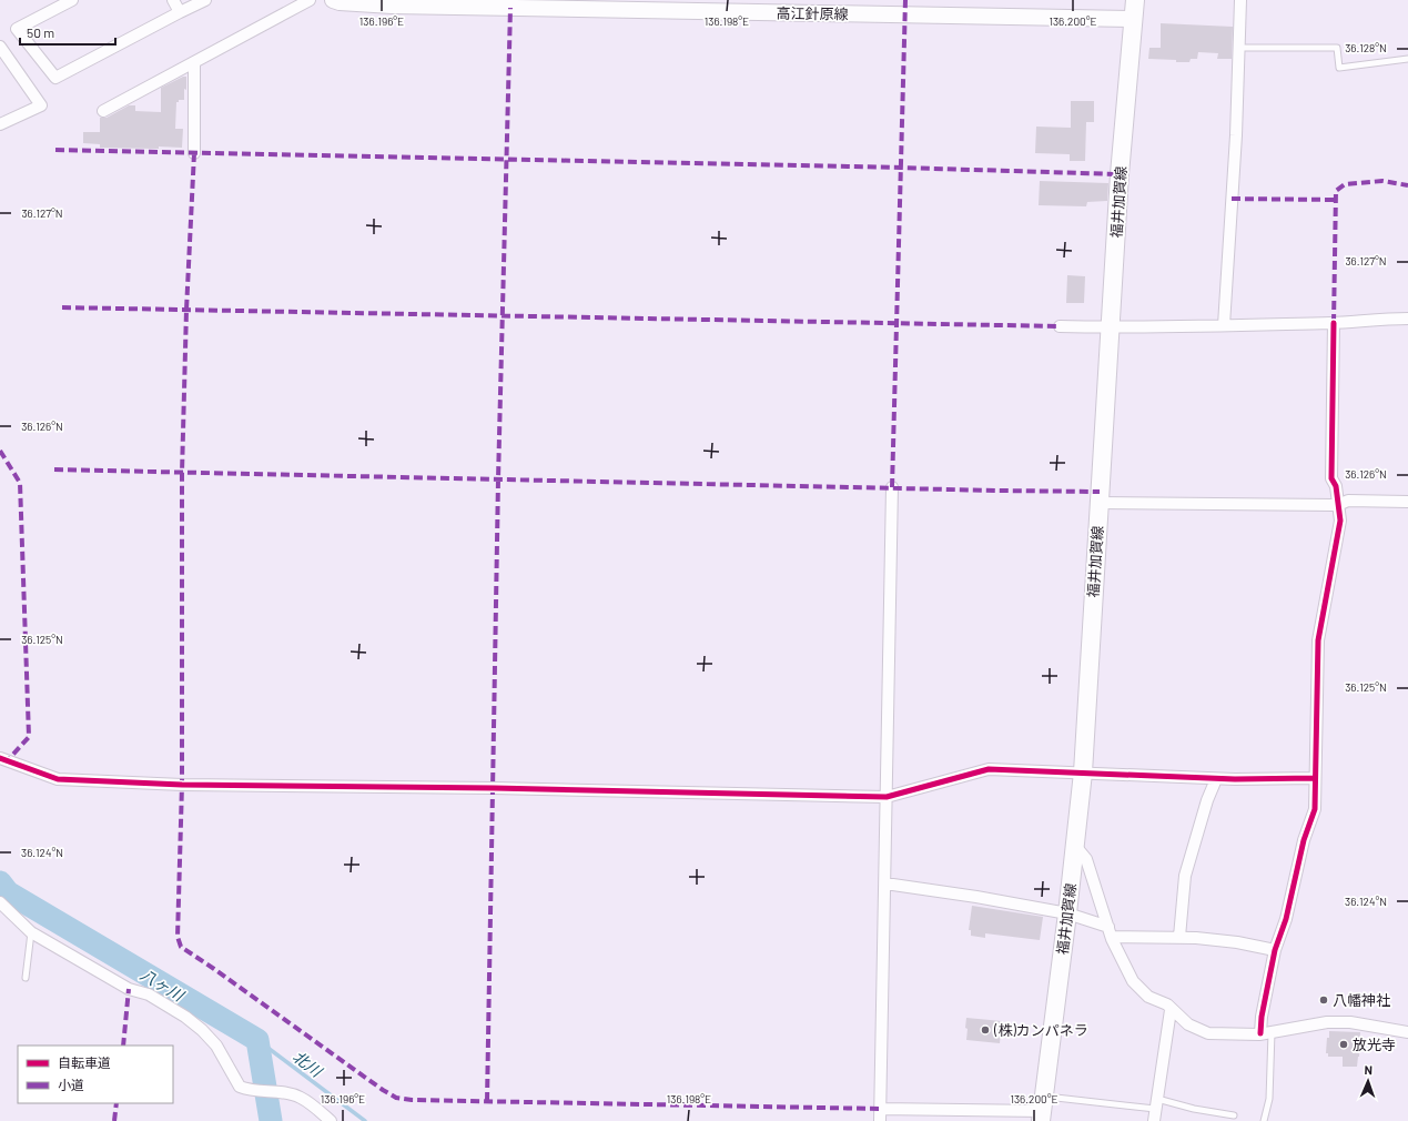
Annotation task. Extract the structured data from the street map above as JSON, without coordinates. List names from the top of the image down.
{
  "streets": {
    "main road": ["高江針原線", "福井加賀線"]
  },
  "crossings": [
    ["高江針原線", "福井加賀線"]
  ],
  "water": ["八ヶ川", "北川"],
  "places": ["八幡神社", "(株)カンパネラ", "放光寺"],
  "legend": ["自転車道", "小道"],
  "scale_bar": "50 m",
  "north": "top",
  "coordinates": [
    "136.196°E",
    "136.198°E",
    "136.200°E",
    "36.128°N",
    "36.127°N",
    "36.126°N",
    "36.125°N",
    "36.124°N"
  ]
}
